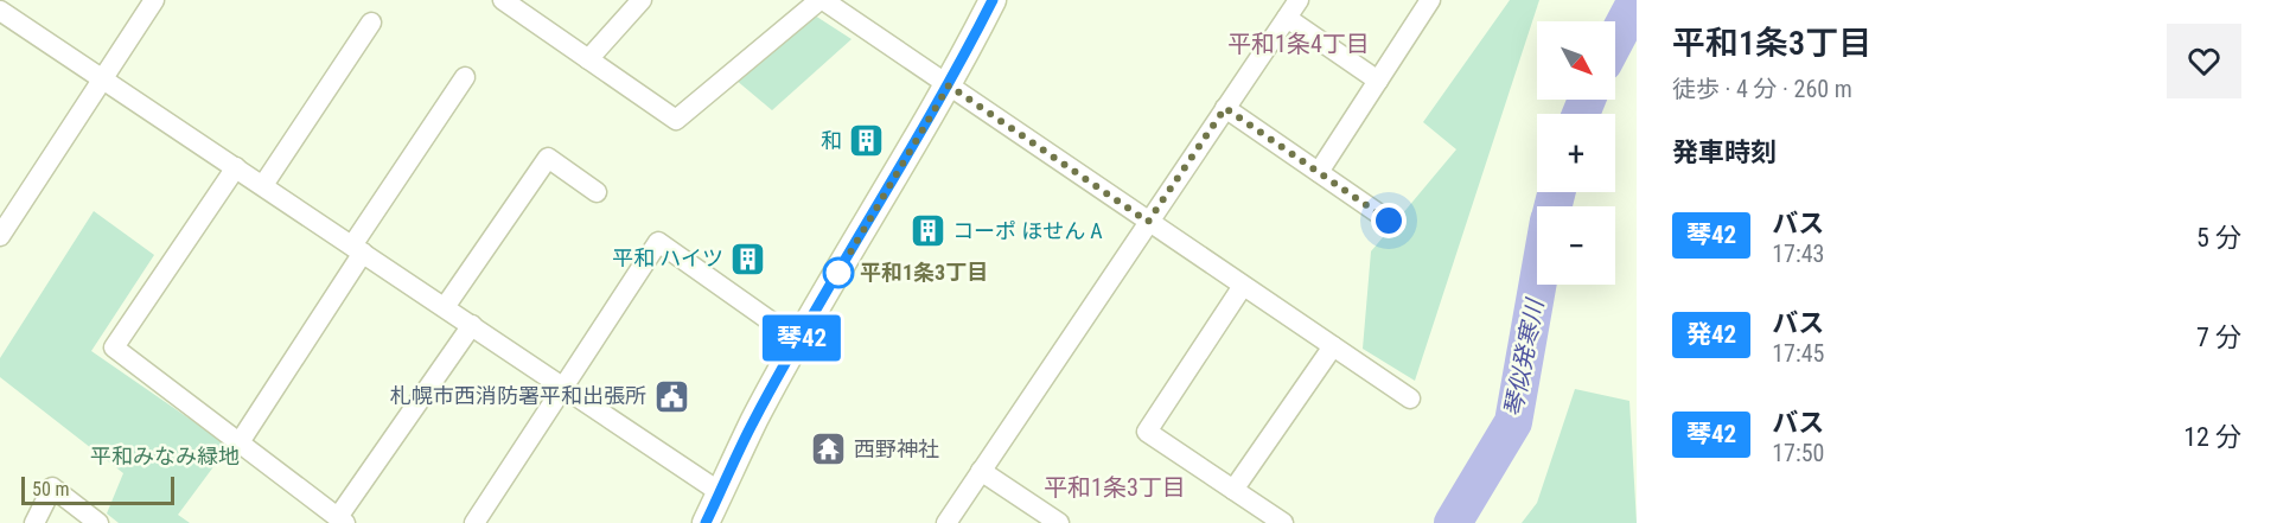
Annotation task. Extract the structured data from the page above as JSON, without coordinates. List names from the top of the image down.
{
  "districts": ["平和1条4丁目", "平和1条3丁目"],
  "water": ["琴似発寒川"],
  "parks": ["平和みなみ緑地"],
  "places": {
    "building": ["和", "コーポ ほせん A", "平和 ハイツ"],
    "other": ["平和1条3丁目"],
    "public building": ["札幌市西消防署平和出張所"],
    "temple": ["西野神社"]
  },
  "lines": ["bus line 琴42"],
  "scale_bar": "50 m",
  "north": "bottom right",
  "page": {
    "on_map": "琴42",
    "heading": [
      ["平和1条3丁目", "徒歩 · 4 分 · 260 m"],
      "発車時刻"
    ],
    "map_buttons": ["+", "−"],
    "list": [
      {
        "mark": "琴42",
        "name": "バス",
        "note": "17:43",
        "value": "5 分"
      },
      {
        "mark": "発42",
        "name": "バス",
        "note": "17:45",
        "value": "7 分"
      },
      {
        "mark": "琴42",
        "name": "バス",
        "note": "17:50",
        "value": "12 分"
      }
    ],
    "scale": "50 m"
  }
}
